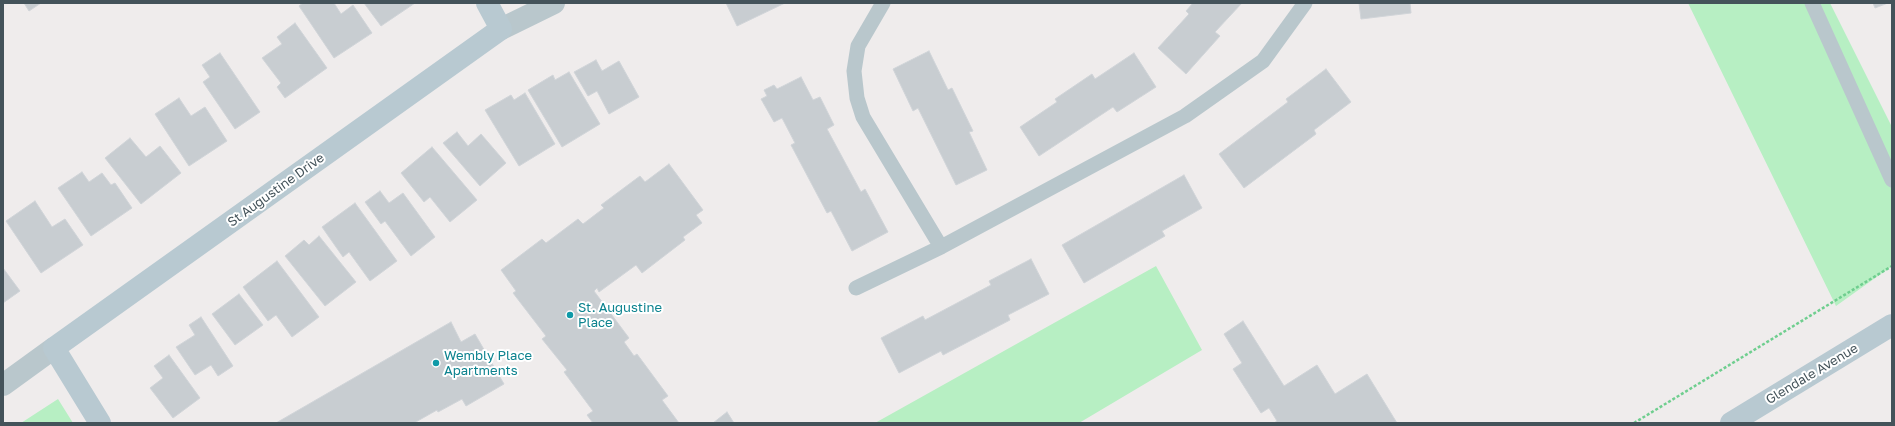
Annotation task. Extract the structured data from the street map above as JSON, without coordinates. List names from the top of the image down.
{
  "streets": {
    "street": ["St Augustine Drive", "Glendale Avenue"]
  },
  "places": ["St. Augustine Place", "Wembly Place Apartments"]
}
